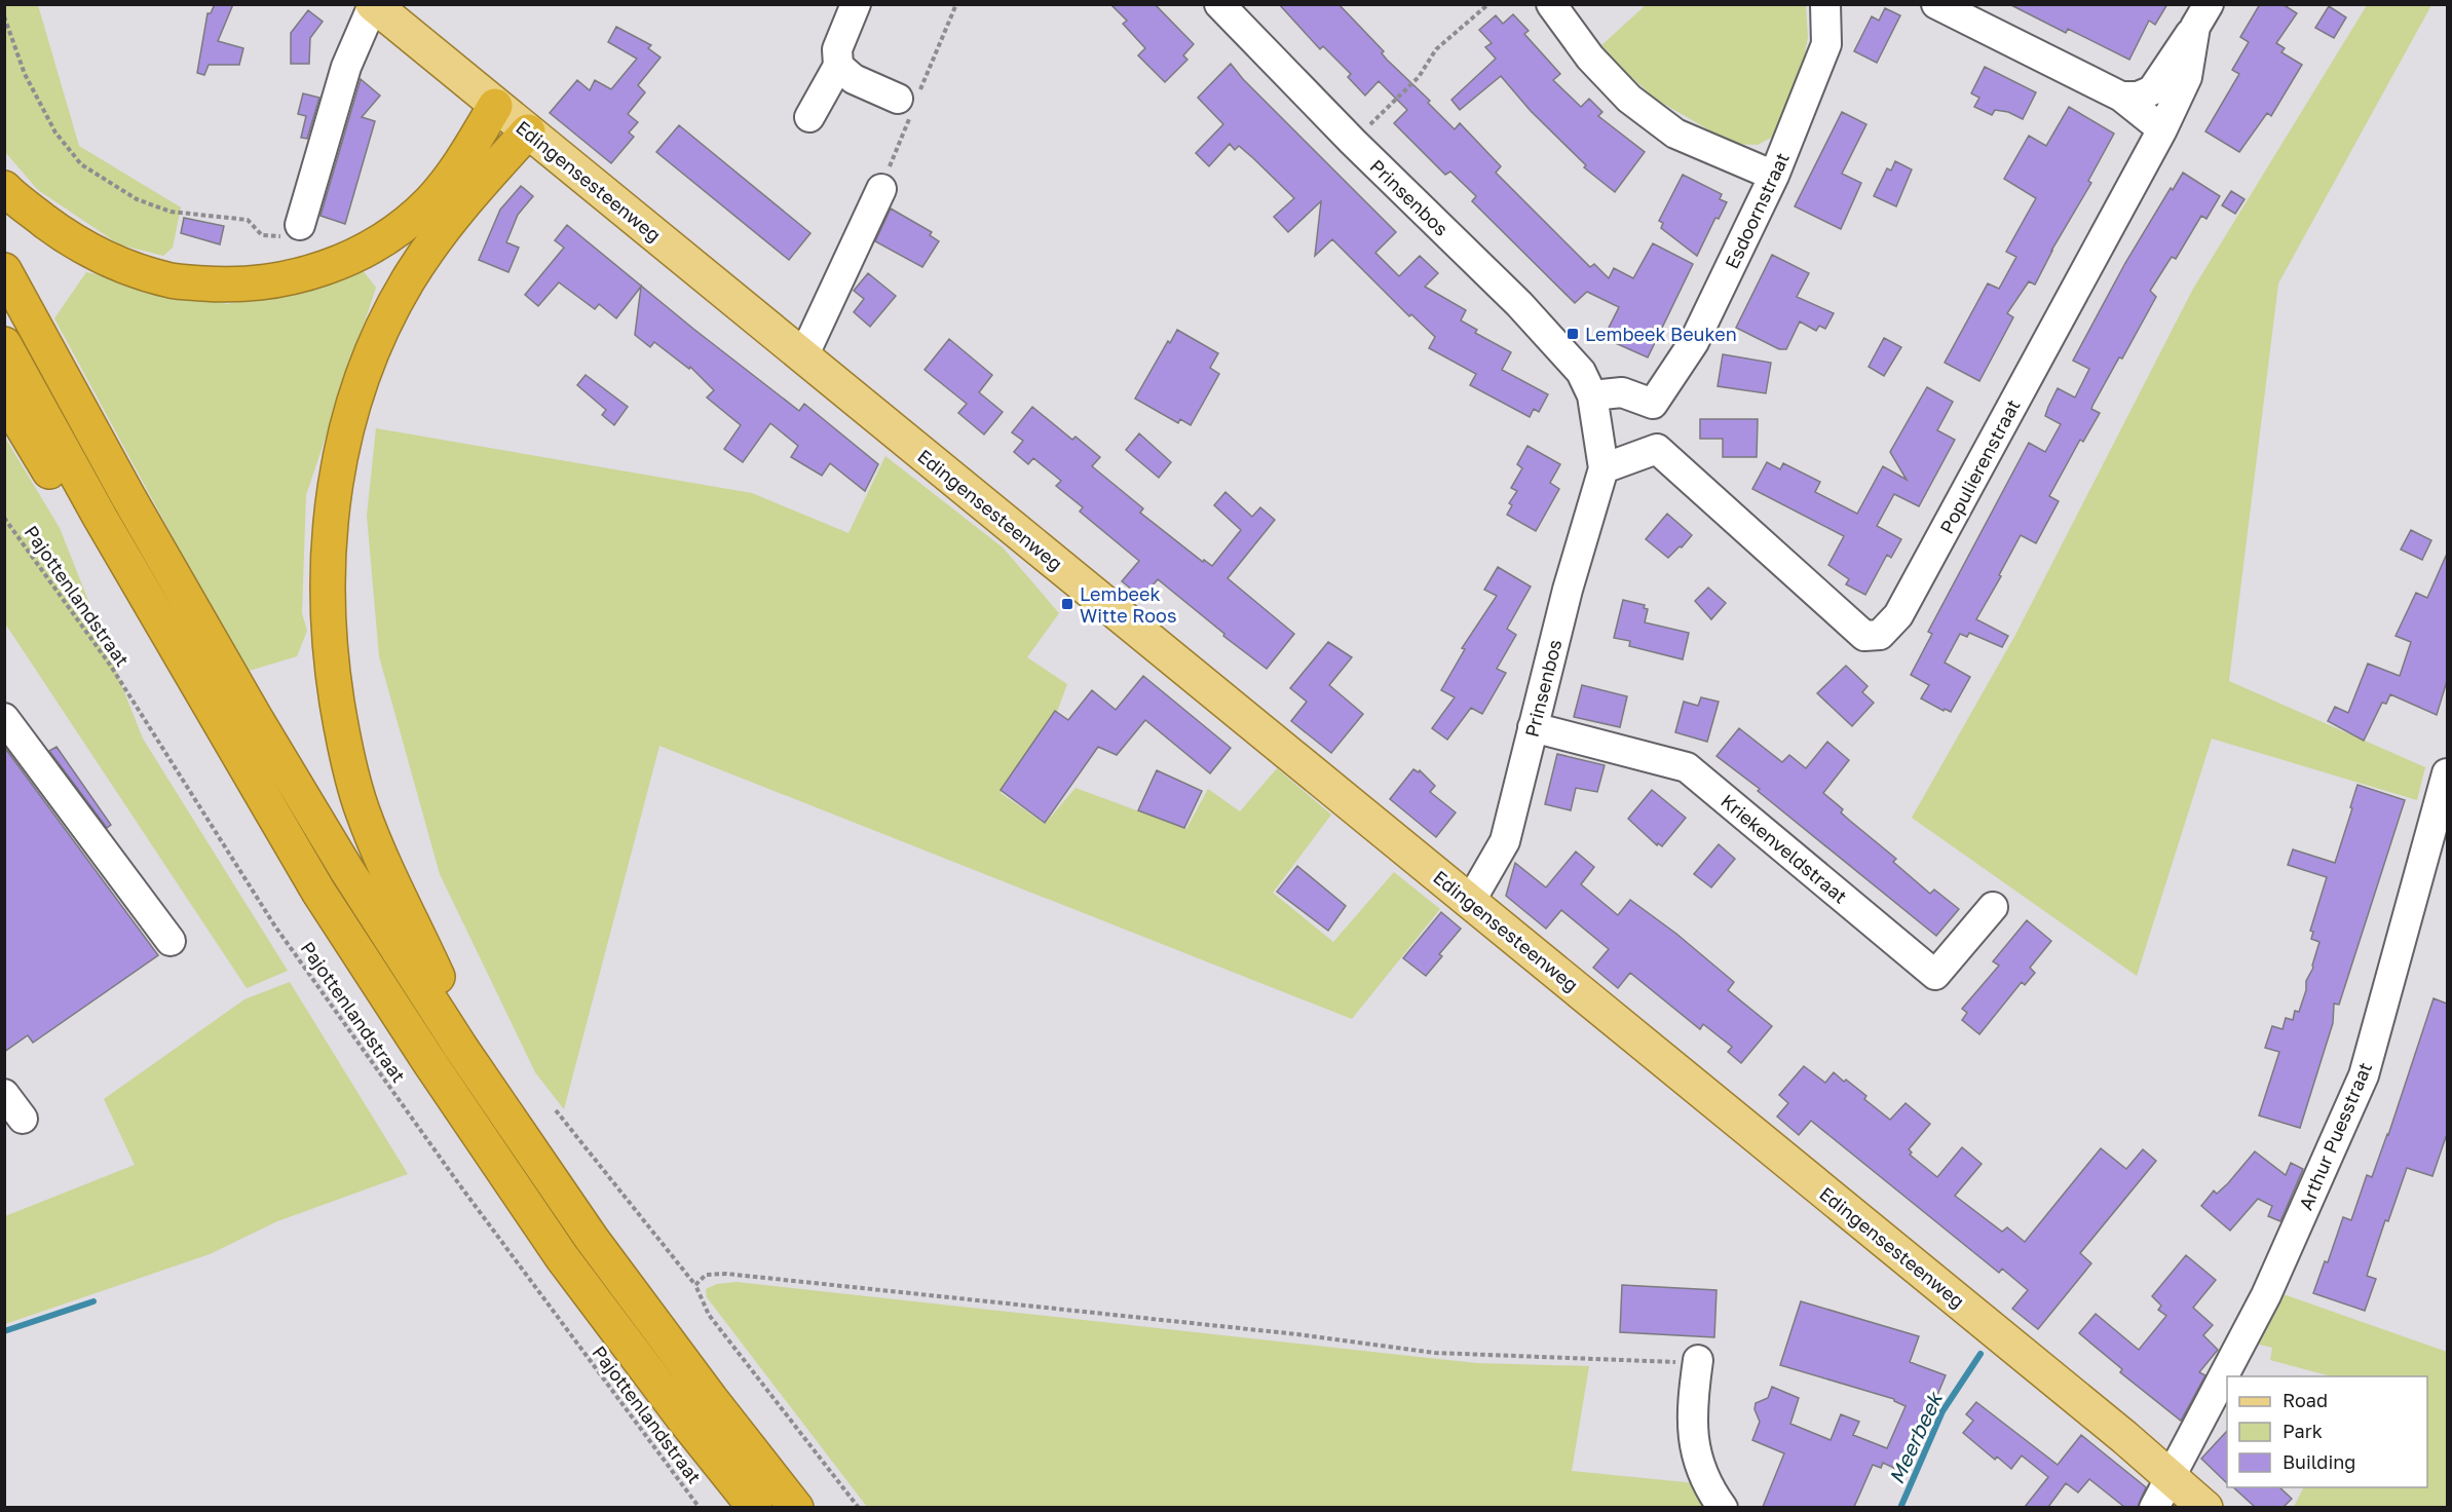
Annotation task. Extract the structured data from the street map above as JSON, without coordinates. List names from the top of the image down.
{
  "streets": {
    "main road": ["Edingensesteenweg"],
    "street": [
      "Prinsenbos",
      "Esdoornstraat",
      "Populierenstraat",
      "Kriekenveldstraat",
      "Arthur Puesstraat"
    ],
    "path": ["Pajottenlandstraat"]
  },
  "crossings": [
    ["Edingensesteenweg", "Prinsenbos"],
    ["Edingensesteenweg", "Arthur Puesstraat"],
    ["Prinsenbos", "Kriekenveldstraat"]
  ],
  "water": ["Meerbeek"],
  "places": {
    "transit": ["Lembeek Beuken", "Lembeek Witte Roos"]
  },
  "legend": ["Road", "Park", "Building"]
}
